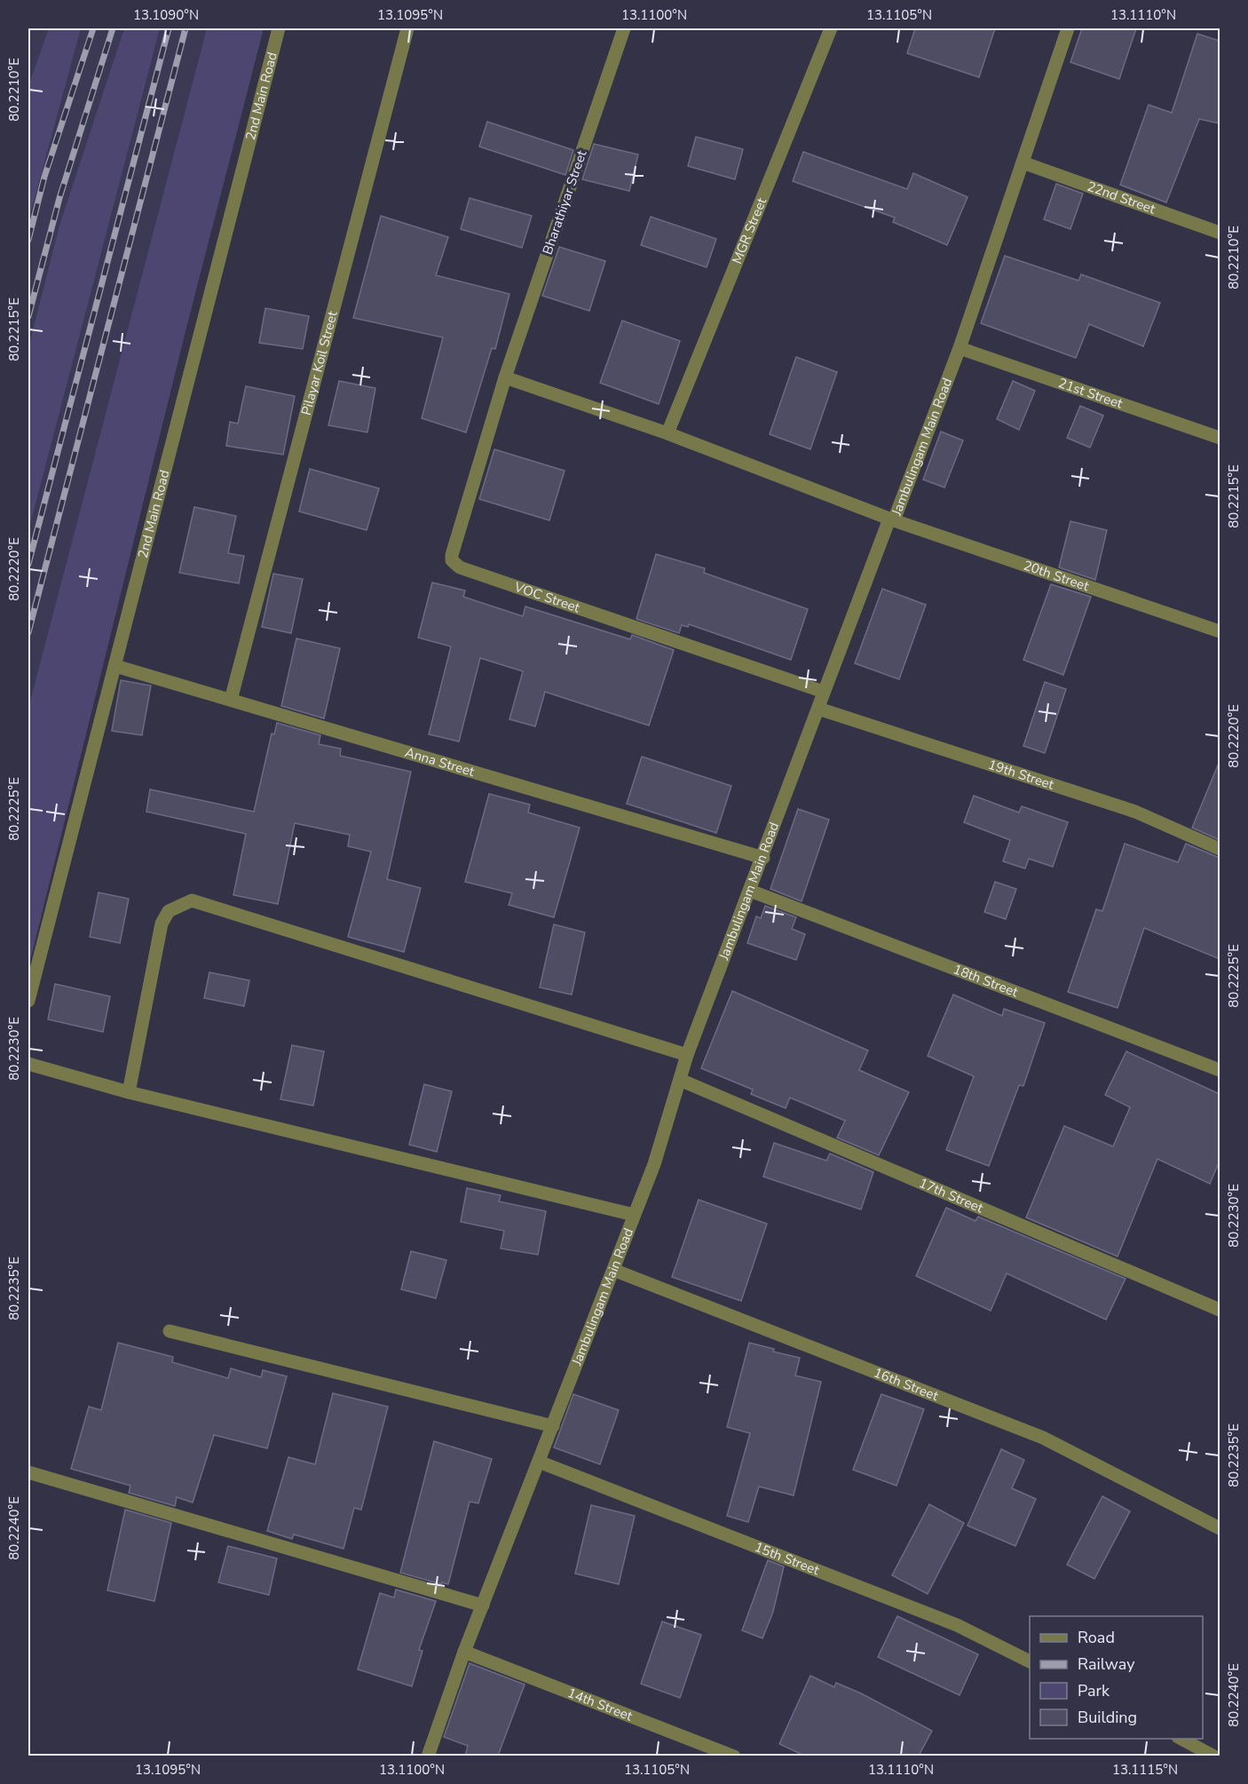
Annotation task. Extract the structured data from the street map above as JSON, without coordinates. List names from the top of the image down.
{
  "streets": {
    "street": [
      "2nd Main Road",
      "22nd Street",
      "Bharathiyar Street",
      "MGR Street",
      "Pilayar Koil Street",
      "21st Street",
      "Jambulingam Main Road",
      "20th Street",
      "VOC Street",
      "Anna Street",
      "19th Street",
      "18th Street",
      "17th Street",
      "16th Street",
      "15th Street",
      "14th Street"
    ]
  },
  "crossings": [
    ["2nd Main Road", "Anna Street"],
    ["22nd Street", "Jambulingam Main Road"],
    ["Bharathiyar Street", "20th Street"],
    ["Bharathiyar Street", "VOC Street"],
    ["MGR Street", "20th Street"],
    ["Pilayar Koil Street", "Anna Street"],
    ["21st Street", "Jambulingam Main Road"],
    ["Jambulingam Main Road", "20th Street"],
    ["Jambulingam Main Road", "VOC Street"],
    ["Jambulingam Main Road", "Anna Street"],
    ["Jambulingam Main Road", "19th Street"],
    ["Jambulingam Main Road", "18th Street"],
    ["Jambulingam Main Road", "17th Street"],
    ["Jambulingam Main Road", "16th Street"],
    ["Jambulingam Main Road", "15th Street"],
    ["Jambulingam Main Road", "14th Street"],
    ["20th Street", "VOC Street"]
  ],
  "legend": [
    "Road",
    "Railway",
    "Park",
    "Building"
  ],
  "coordinates": [
    "13.1090°N",
    "13.1095°N",
    "13.1100°N",
    "13.1105°N",
    "13.1110°N",
    "80.2210°E",
    "80.2215°E",
    "80.2220°E",
    "80.2225°E",
    "80.2230°E",
    "80.2235°E",
    "80.2240°E",
    "13.1115°N"
  ]
}
